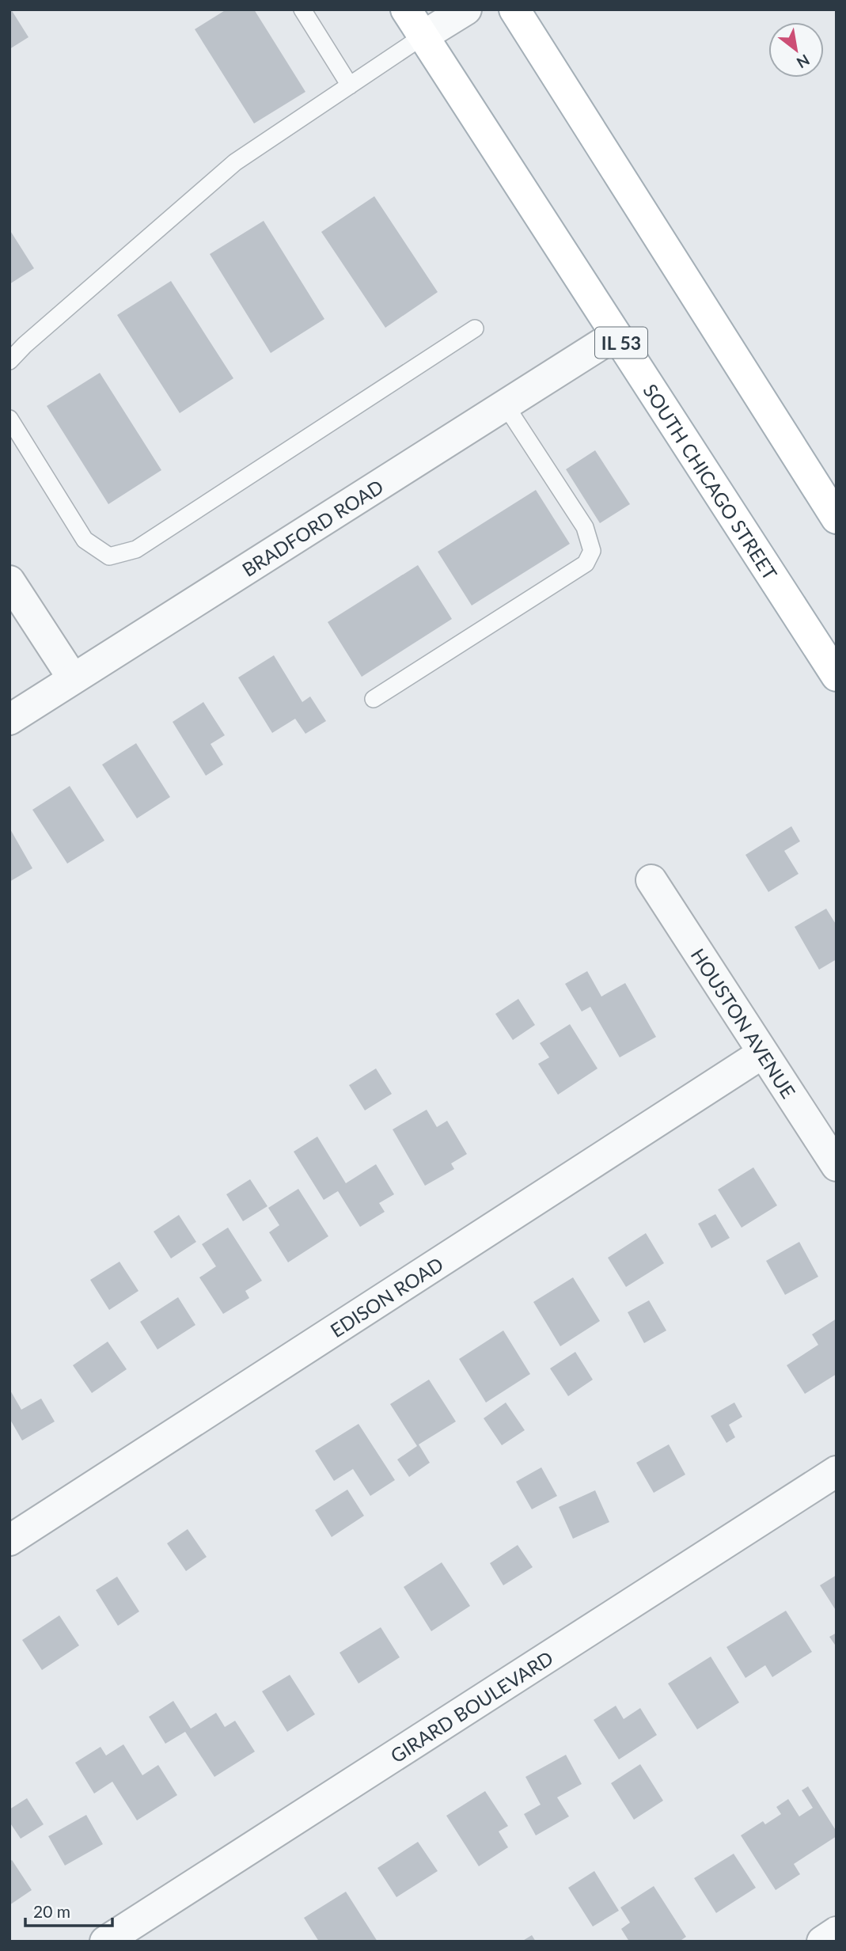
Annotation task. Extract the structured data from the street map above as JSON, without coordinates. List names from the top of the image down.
{
  "streets": {
    "main road": ["IL 53", "SOUTH CHICAGO STREET"],
    "street": [
      "BRADFORD ROAD",
      "HOUSTON AVENUE",
      "EDISON ROAD",
      "GIRARD BOULEVARD"
    ]
  },
  "crossings": [
    ["SOUTH CHICAGO STREET", "BRADFORD ROAD"],
    ["HOUSTON AVENUE", "EDISON ROAD"]
  ],
  "scale_bar": "20 m",
  "north": "bottom right"
}
